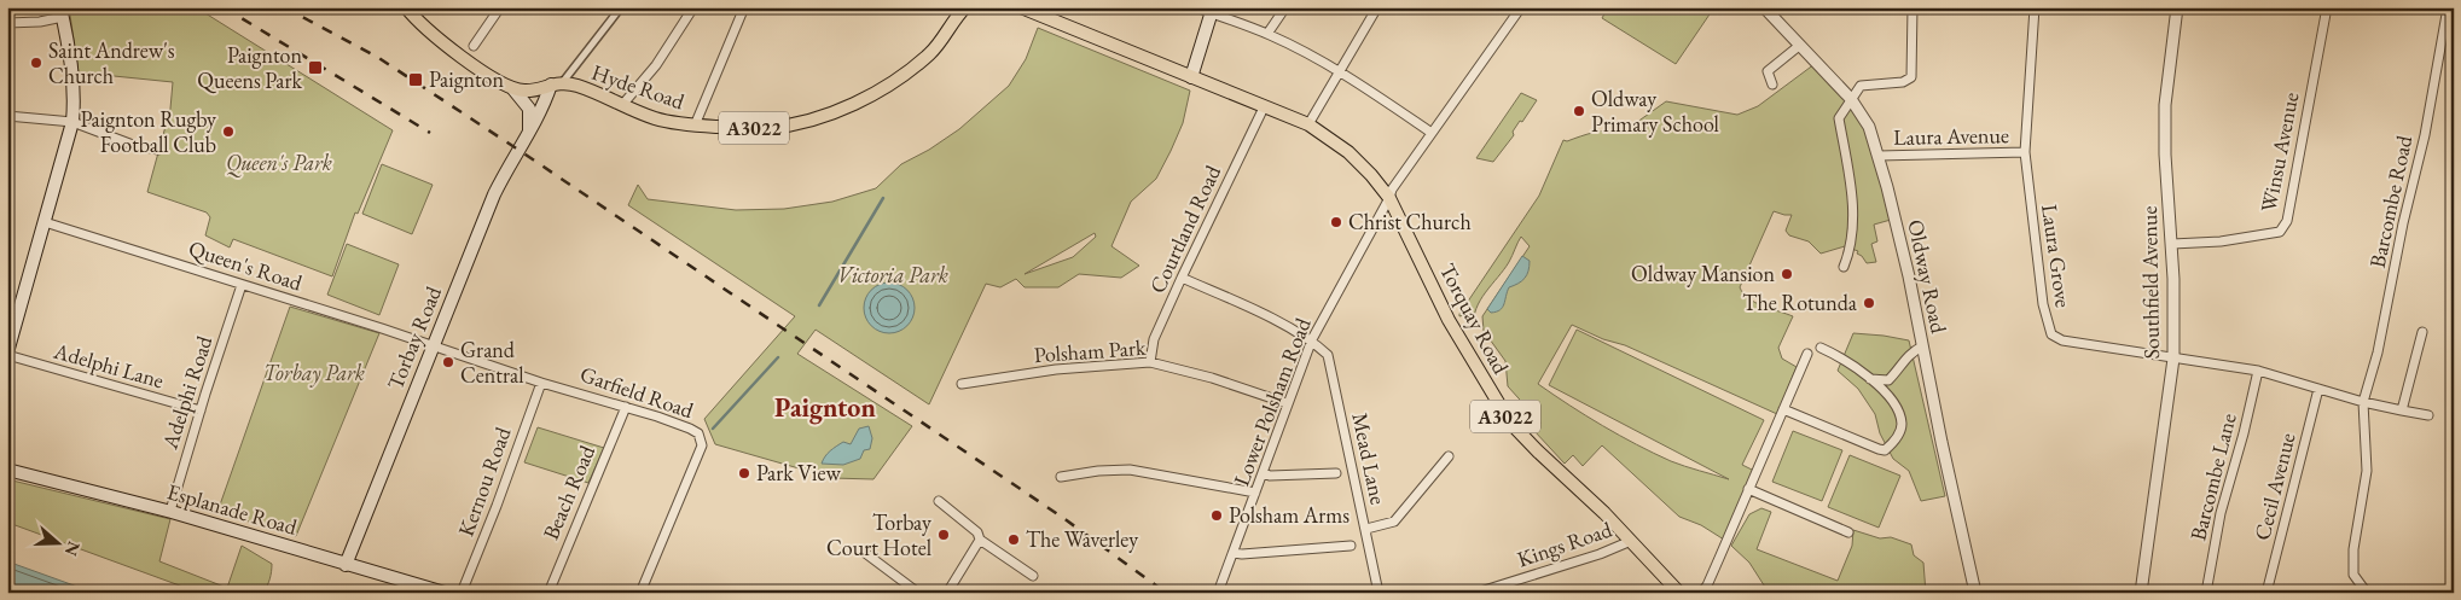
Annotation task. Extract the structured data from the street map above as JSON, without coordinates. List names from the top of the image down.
{
  "streets": {
    "main road": [
      "Hyde Road",
      "A3022",
      "Torquay Road",
      "Torbay Road",
      "Esplanade Road"
    ],
    "street": [
      "Laura Avenue",
      "Winsu Avenue",
      "Barcombe Road",
      "Courtland Road",
      "Laura Grove",
      "Queen's Road",
      "Oldway Road",
      "Southfield Avenue",
      "Polsham Park",
      "Adelphi Lane",
      "Adelphi Road",
      "Garfield Road",
      "Lower Polsham Road",
      "Mead Lane",
      "Barcombe Lane",
      "Kernou Road",
      "Cecil Avenue",
      "Beach Road",
      "Kings Road"
    ]
  },
  "crossings": [
    ["Hyde Road", "Torbay Road"],
    ["Laura Avenue", "Laura Grove"],
    ["Laura Avenue", "Oldway Road"],
    ["Winsu Avenue", "Southfield Avenue"],
    ["Barcombe Road", "Laura Grove"],
    ["Courtland Road", "Torquay Road"],
    ["Courtland Road", "Polsham Park"],
    ["Laura Grove", "Southfield Avenue"],
    ["Laura Grove", "Barcombe Lane"],
    ["Laura Grove", "Cecil Avenue"],
    ["Queen's Road", "Torbay Road"],
    ["Queen's Road", "Adelphi Road"],
    ["Queen's Road", "Garfield Road"],
    ["Torquay Road", "Lower Polsham Road"],
    ["Torquay Road", "Kings Road"],
    ["Torbay Road", "Garfield Road"],
    ["Torbay Road", "Esplanade Road"],
    ["Polsham Park", "Lower Polsham Road"],
    ["Adelphi Lane", "Adelphi Road"],
    ["Adelphi Road", "Esplanade Road"],
    ["Garfield Road", "Kernou Road"],
    ["Garfield Road", "Beach Road"],
    ["Lower Polsham Road", "Mead Lane"]
  ],
  "districts": ["Paignton"],
  "parks": ["Queen's Park", "Victoria Park", "Torbay Park"],
  "places": {
    "other": [
      "Saint Andrew's Church",
      "Oldway Primary School",
      "Paignton Rugby Football Club",
      "Christ Church",
      "Oldway Mansion",
      "The Rotunda",
      "Grand Central",
      "Park View",
      "Polsham Arms",
      "Torbay Court Hotel",
      "The Waverley"
    ],
    "transit": ["Paignton Queens Park", "Paignton"]
  },
  "north": "right"
}
